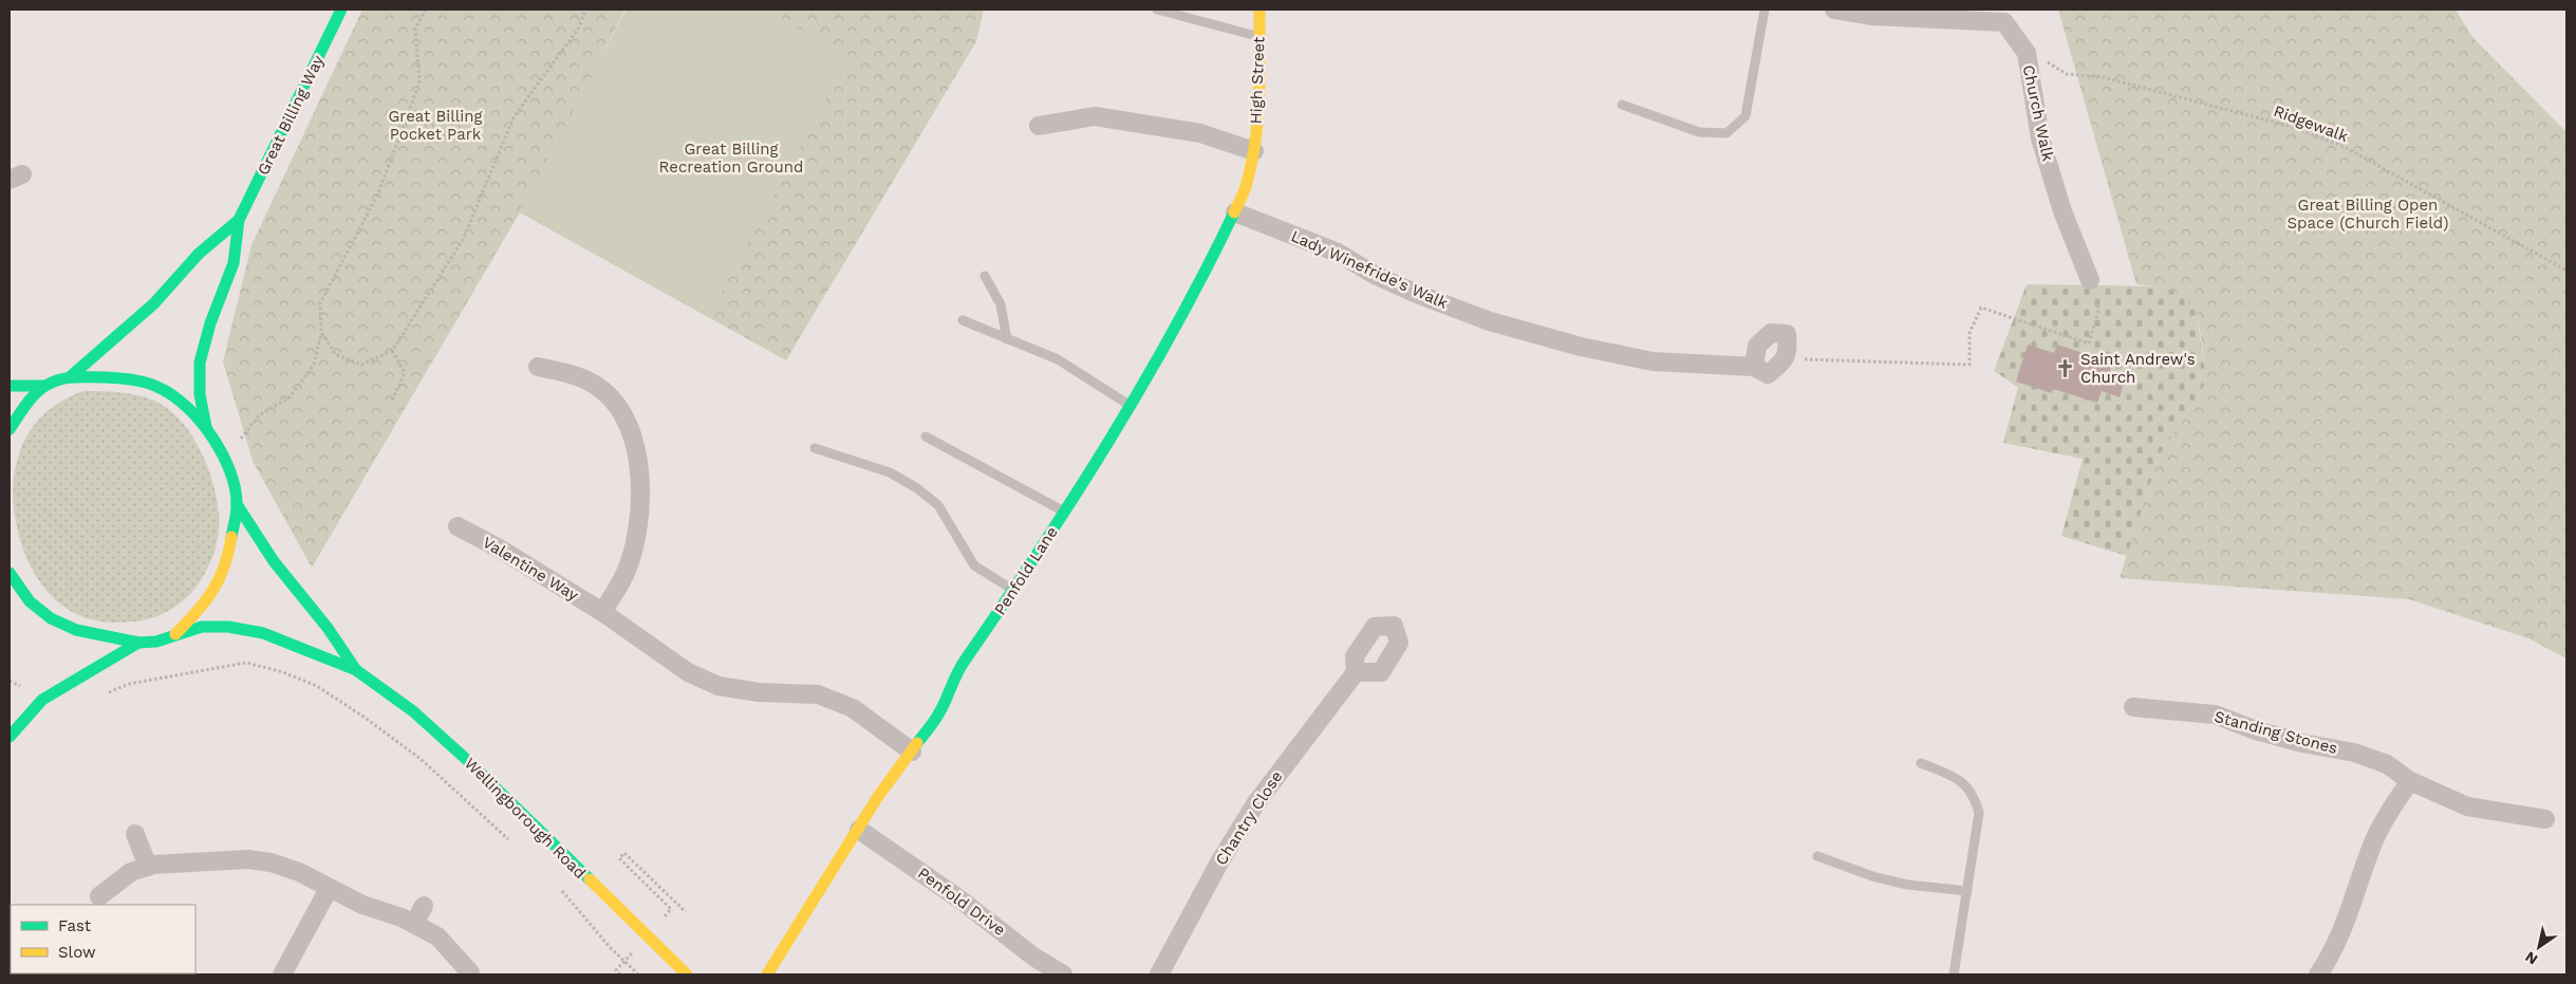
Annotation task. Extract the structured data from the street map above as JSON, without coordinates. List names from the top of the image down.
{
  "streets": {
    "main road": [
      "High Street",
      "Great Billing Way",
      "Penfold Lane",
      "Wellingborough Road"
    ],
    "street": [
      "Church Walk",
      "Lady Winefride's Walk",
      "Valentine Way",
      "Standing Stones",
      "Chantry Close",
      "Penfold Drive"
    ],
    "path": ["Ridgewalk"]
  },
  "crossings": [
    ["High Street", "Penfold Lane"],
    ["Church Walk", "Ridgewalk"],
    ["Lady Winefride's Walk", "Penfold Lane"],
    ["Valentine Way", "Penfold Lane"],
    ["Penfold Lane", "Penfold Drive"]
  ],
  "parks": ["Great Billing Pocket Park", "Great Billing Recreation Ground", "Great Billing Open Space (Church Field)"],
  "places": {
    "church": ["Saint Andrew's Church"]
  },
  "legend": ["Fast", "Slow"],
  "north": "bottom left"
}
